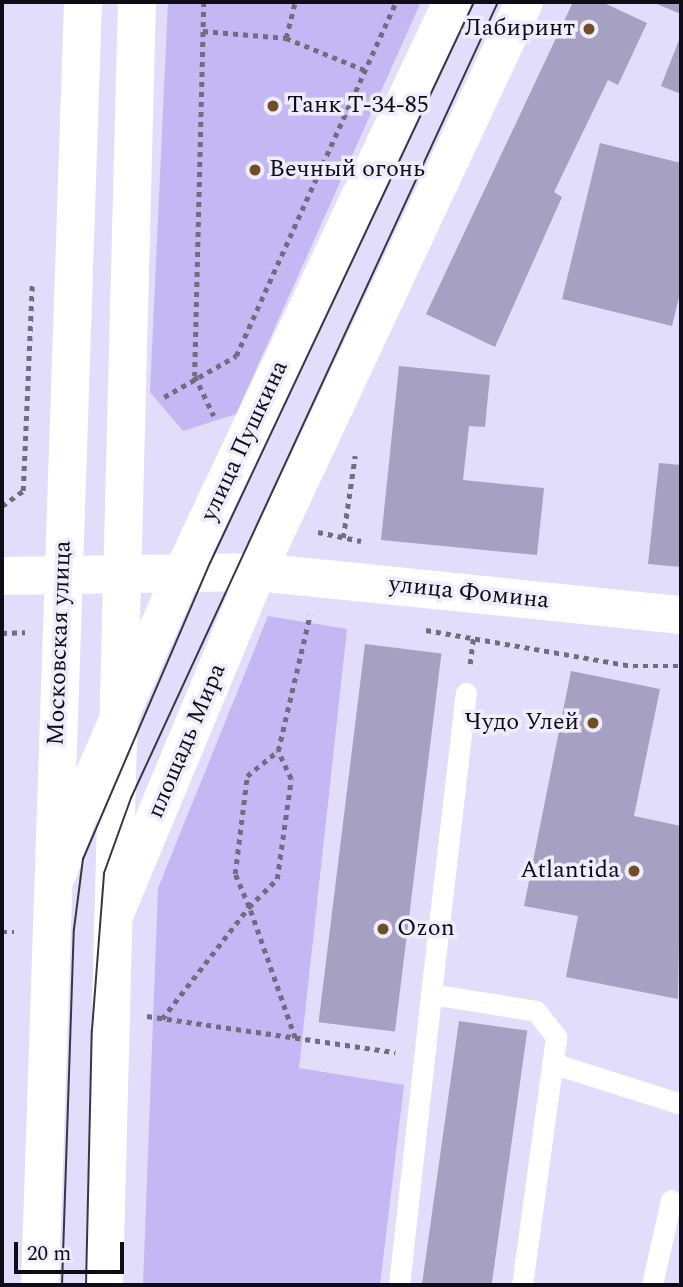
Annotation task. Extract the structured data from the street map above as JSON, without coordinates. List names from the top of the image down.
{
  "streets": {
    "main road": [
      "улица Пушкина",
      "улица Фомина",
      "Московская улица",
      "площадь Мира"
    ]
  },
  "crossings": [
    ["улица Пушкина", "улица Фомина"],
    ["улица Пушкина", "Московская улица"],
    ["улица Фомина", "Московская улица"],
    ["улица Фомина", "площадь Мира"]
  ],
  "places": [
    "Лабиринт",
    "Танк Т-34-85",
    "Вечный огонь",
    "Чудо Улей",
    "Atlantida",
    "Ozon"
  ],
  "scale_bar": "20 m"
}
